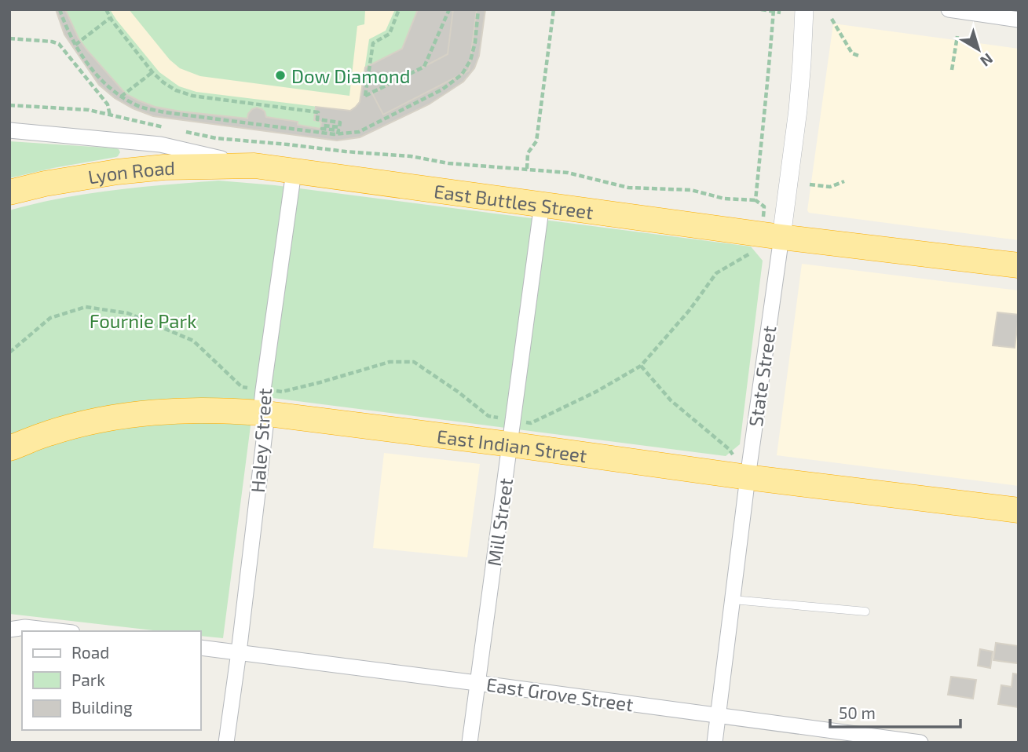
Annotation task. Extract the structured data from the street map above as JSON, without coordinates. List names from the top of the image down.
{
  "streets": {
    "highway": ["Lyon Road", "East Buttles Street", "East Indian Street"],
    "street": [
      "State Street",
      "Haley Street",
      "Mill Street",
      "East Grove Street"
    ]
  },
  "crossings": [
    ["Lyon Road", "East Buttles Street"],
    ["East Buttles Street", "State Street"],
    ["East Buttles Street", "Haley Street"],
    ["East Buttles Street", "Mill Street"],
    ["State Street", "East Indian Street"],
    ["State Street", "East Grove Street"],
    ["Haley Street", "East Indian Street"],
    ["Haley Street", "East Grove Street"],
    ["East Indian Street", "Mill Street"],
    ["Mill Street", "East Grove Street"]
  ],
  "parks": ["Fournie Park"],
  "places": ["Dow Diamond"],
  "legend": ["Road", "Park", "Building"],
  "scale_bar": "50 m",
  "north": "bottom right"
}
